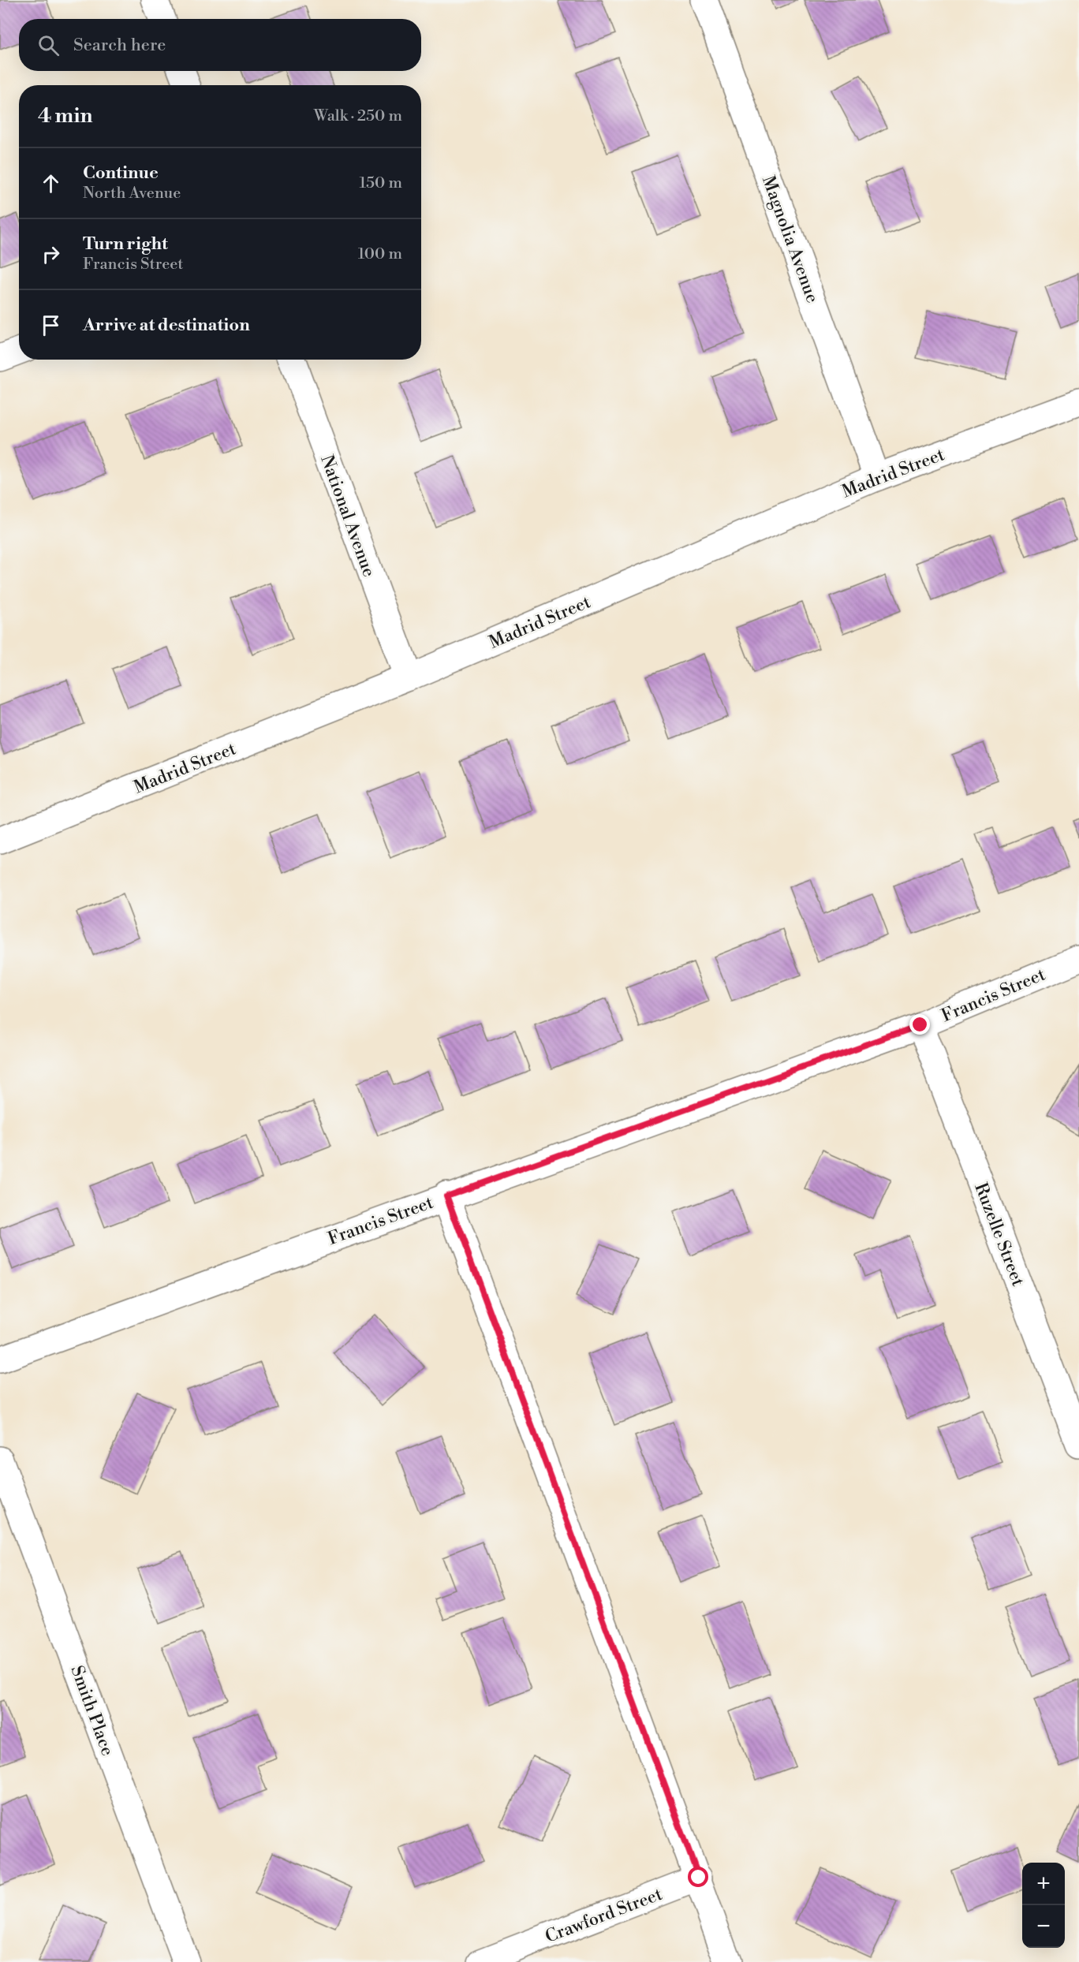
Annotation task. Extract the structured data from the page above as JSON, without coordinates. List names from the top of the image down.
{
  "streets": {
    "street": [
      "Magnolia Avenue",
      "Madrid Street",
      "National Avenue",
      "Francis Street",
      "Ruzelle Street",
      "Smith Place",
      "Crawford Street"
    ]
  },
  "crossings": [
    ["Magnolia Avenue", "Madrid Street"],
    ["Madrid Street", "National Avenue"],
    ["Francis Street", "Ruzelle Street"]
  ],
  "page": {
    "search": "Search here",
    "heading": ["4 min", "Walk · 250 m"],
    "list": [
      ["Continue", "North Avenue", "150 m"],
      ["Turn right", "Francis Street", "100 m"],
      "Arrive at destination"
    ],
    "map_buttons": ["+", "−"]
  }
}
